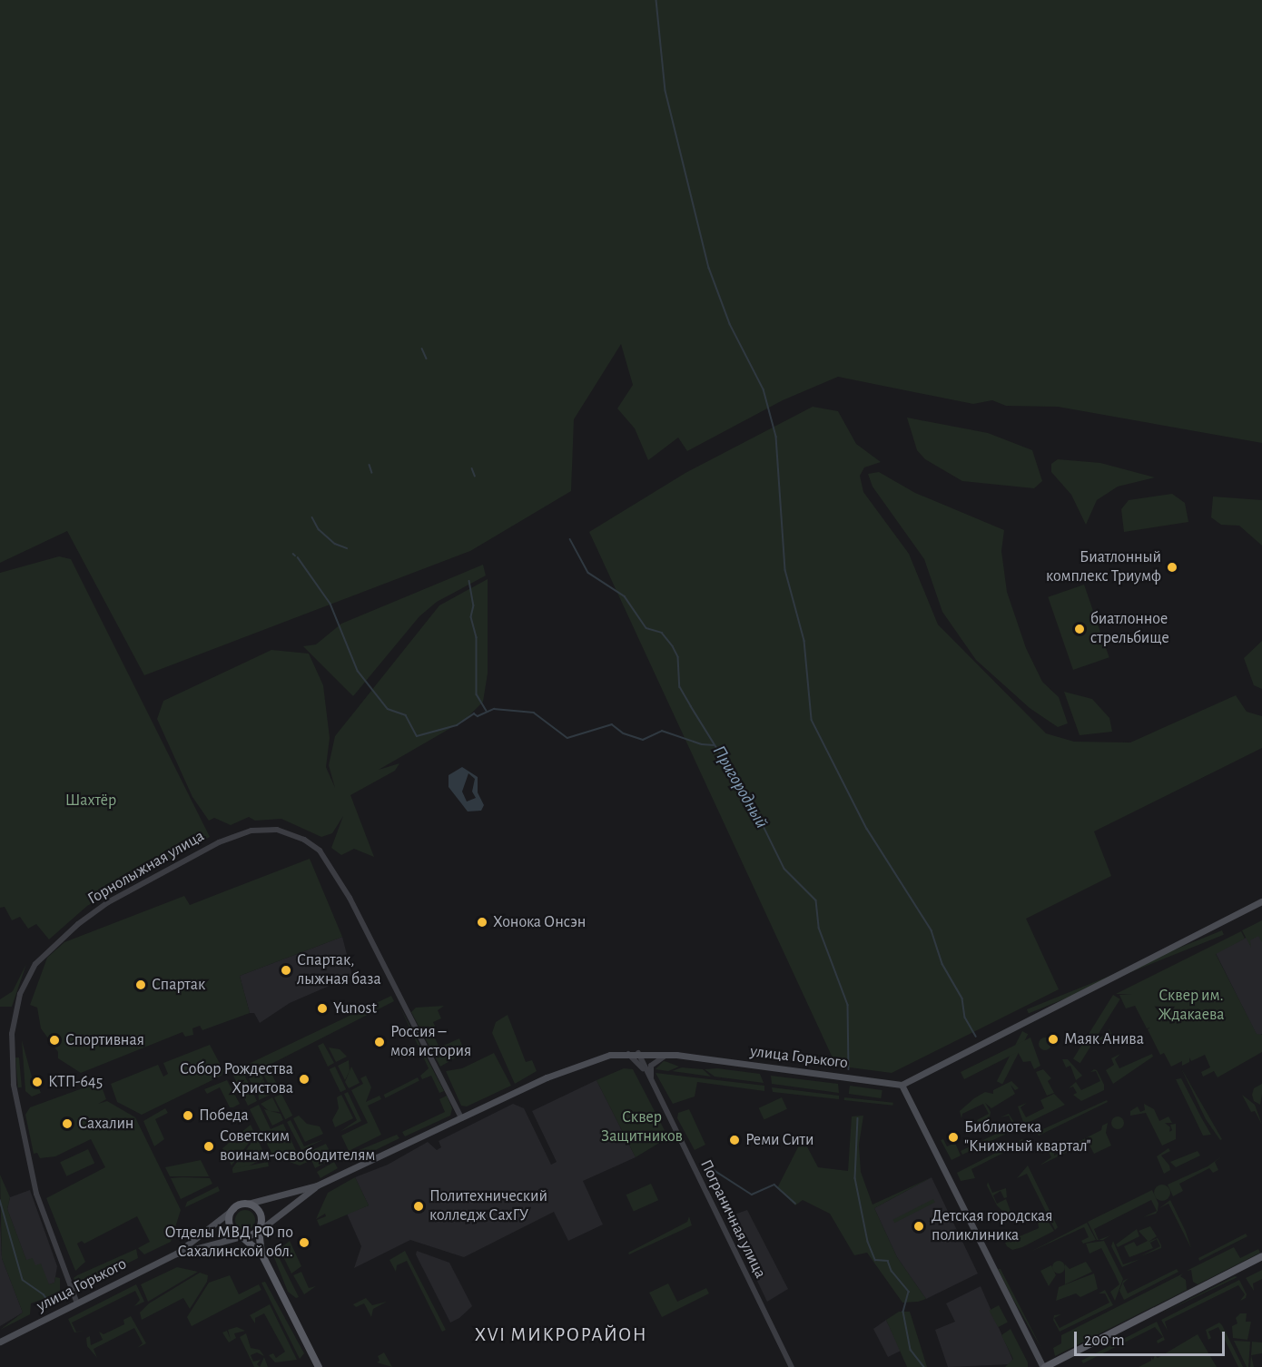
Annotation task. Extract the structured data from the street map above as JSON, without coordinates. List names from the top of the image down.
{
  "streets": {
    "main road": ["улица Горького"],
    "street": ["Горнолыжная улица", "Пограничная улица"]
  },
  "crossings": [
    ["Горнолыжная улица", "улица Горького"],
    ["улица Горького", "Пограничная улица"]
  ],
  "districts": ["XVI МИКРОРАЙОН"],
  "water": ["Пригородный"],
  "parks": ["Шахтёр", "Сквер им. Ждакаева", "Сквер Защитников"],
  "places": [
    "Биатлонный комплекс Триумф",
    "биатлонное стрельбище",
    "Хонока Онсэн",
    "Спартак, лыжная база",
    "Спартак",
    "Yunost",
    "Маяк Анива",
    "Спортивная",
    "Россия – моя история",
    "Собор Рождества Христова",
    "КТП-645",
    "Победа",
    "Сахалин",
    "Библиотека \"Книжный квартал\"",
    "Реми Сити",
    "Советским воинам-освободителям",
    "Политехнический колледж СахГУ",
    "Детская городская поликлиника",
    "Отделы МВД РФ по Сахалинской обл."
  ],
  "scale_bar": "200 m"
}
